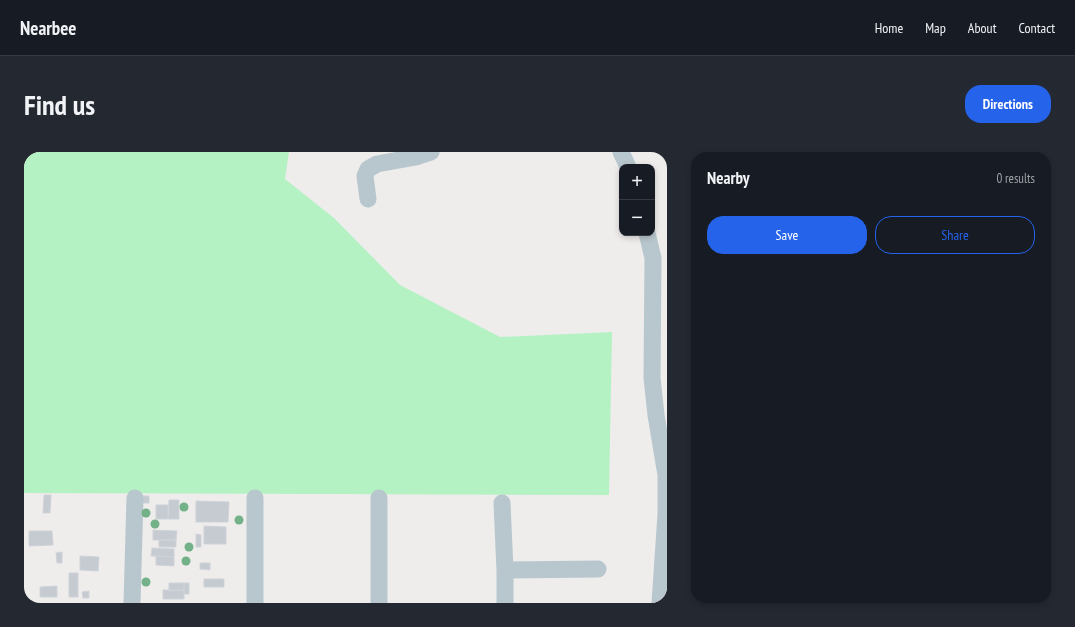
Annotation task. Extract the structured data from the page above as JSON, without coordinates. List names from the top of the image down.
{
  "page": {
    "header": "Nearbee",
    "nav": [
      "Home",
      "Map",
      "About",
      "Contact"
    ],
    "buttons": [
      "Directions",
      ["Save", "Share"]
    ],
    "title": "Find us",
    "heading": ["Nearby", "0 results"],
    "map_buttons": ["+", "−"]
  }
}
